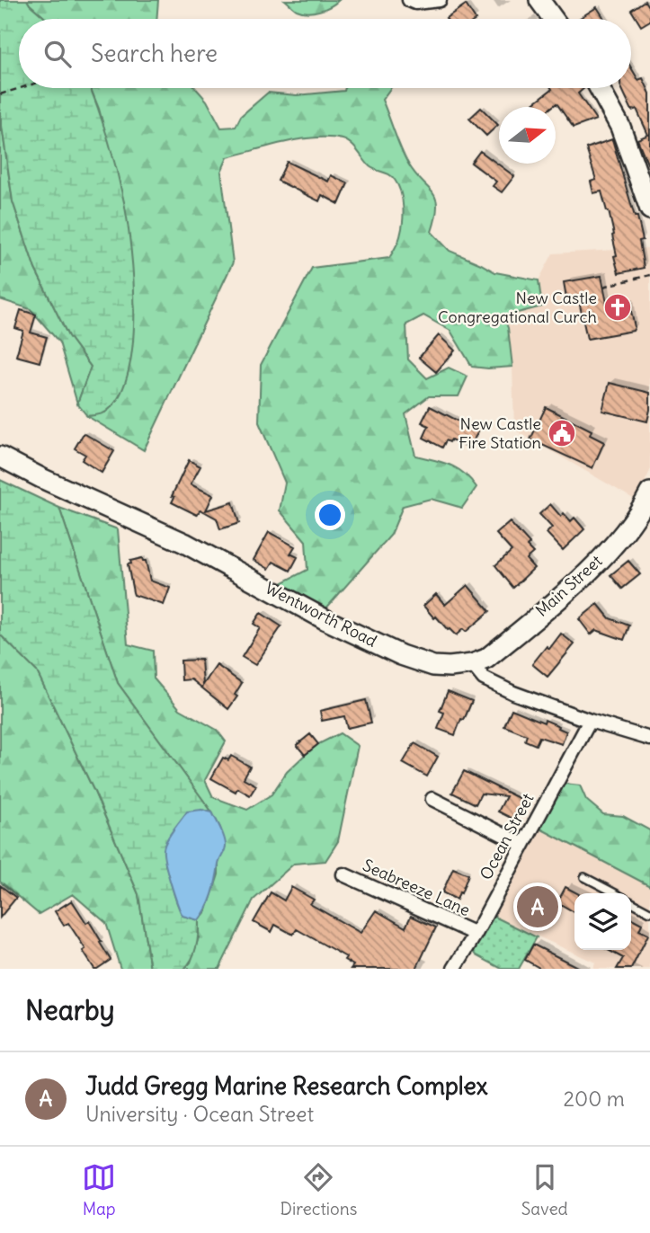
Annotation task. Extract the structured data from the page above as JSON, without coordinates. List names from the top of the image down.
{
  "streets": {
    "main road": ["Main Street", "Wentworth Road"],
    "street": ["Ocean Street", "Seabreeze Lane"]
  },
  "crossings": [
    ["Main Street", "Wentworth Road"],
    ["Ocean Street", "Seabreeze Lane"]
  ],
  "places": {
    "church": ["New Castle Congregational Curch"],
    "public building": ["New Castle Fire Station"]
  },
  "north": "right",
  "page": {
    "search": "Search here",
    "pins": "A",
    "heading": "Nearby",
    "list": [
      {
        "mark": "A",
        "name": "Judd Gregg Marine Research Complex",
        "note": "University · Ocean Street",
        "value": "200 m"
      }
    ],
    "nav": ["Map", "Directions", "Saved"]
  }
}
